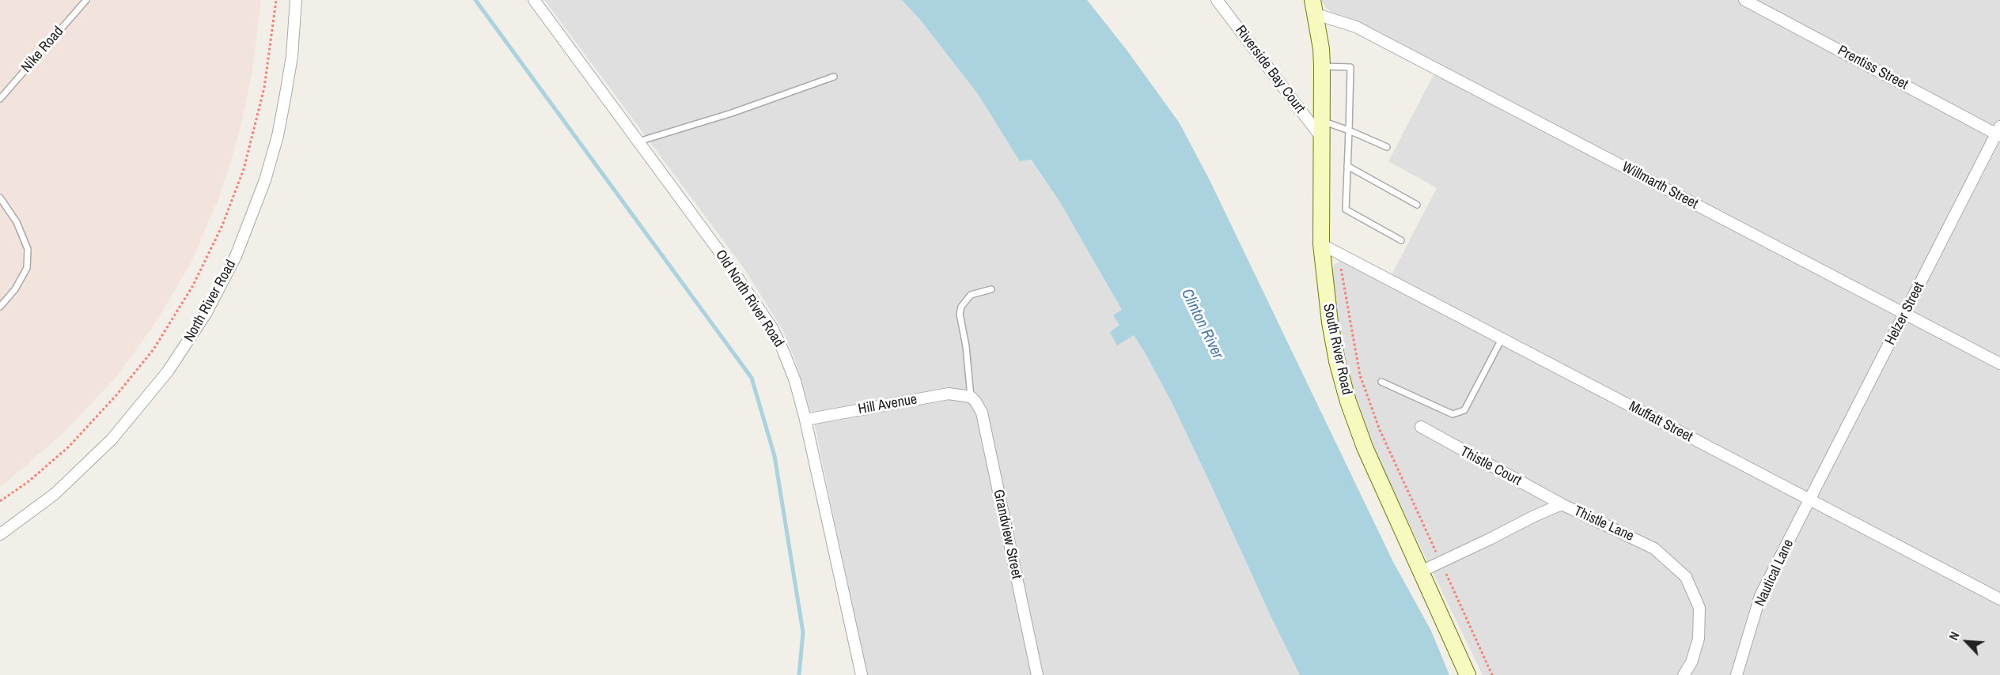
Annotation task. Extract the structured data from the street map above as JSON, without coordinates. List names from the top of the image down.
{
  "streets": {
    "street": [
      "Prentiss Street",
      "Riverside Bay Court",
      "Willmarth Street",
      "Old North River Road",
      "North River Road",
      "Helzer Street",
      "South River Road",
      "Hill Avenue",
      "Muffatt Street",
      "Thistle Court",
      "Thistle Lane",
      "Grandview Street",
      "Nautical Lane"
    ],
    "lane": ["Nike Road"]
  },
  "crossings": [
    ["Prentiss Street", "Helzer Street"],
    ["Riverside Bay Court", "South River Road"],
    ["Willmarth Street", "Helzer Street"],
    ["Willmarth Street", "South River Road"],
    ["Old North River Road", "Hill Avenue"],
    ["Helzer Street", "Muffatt Street"],
    ["Helzer Street", "Nautical Lane"],
    ["South River Road", "Muffatt Street"],
    ["South River Road", "Thistle Lane"],
    ["Hill Avenue", "Grandview Street"],
    ["Muffatt Street", "Nautical Lane"],
    ["Thistle Court", "Thistle Lane"]
  ],
  "water": ["Clinton River"],
  "north": "top left"
}
